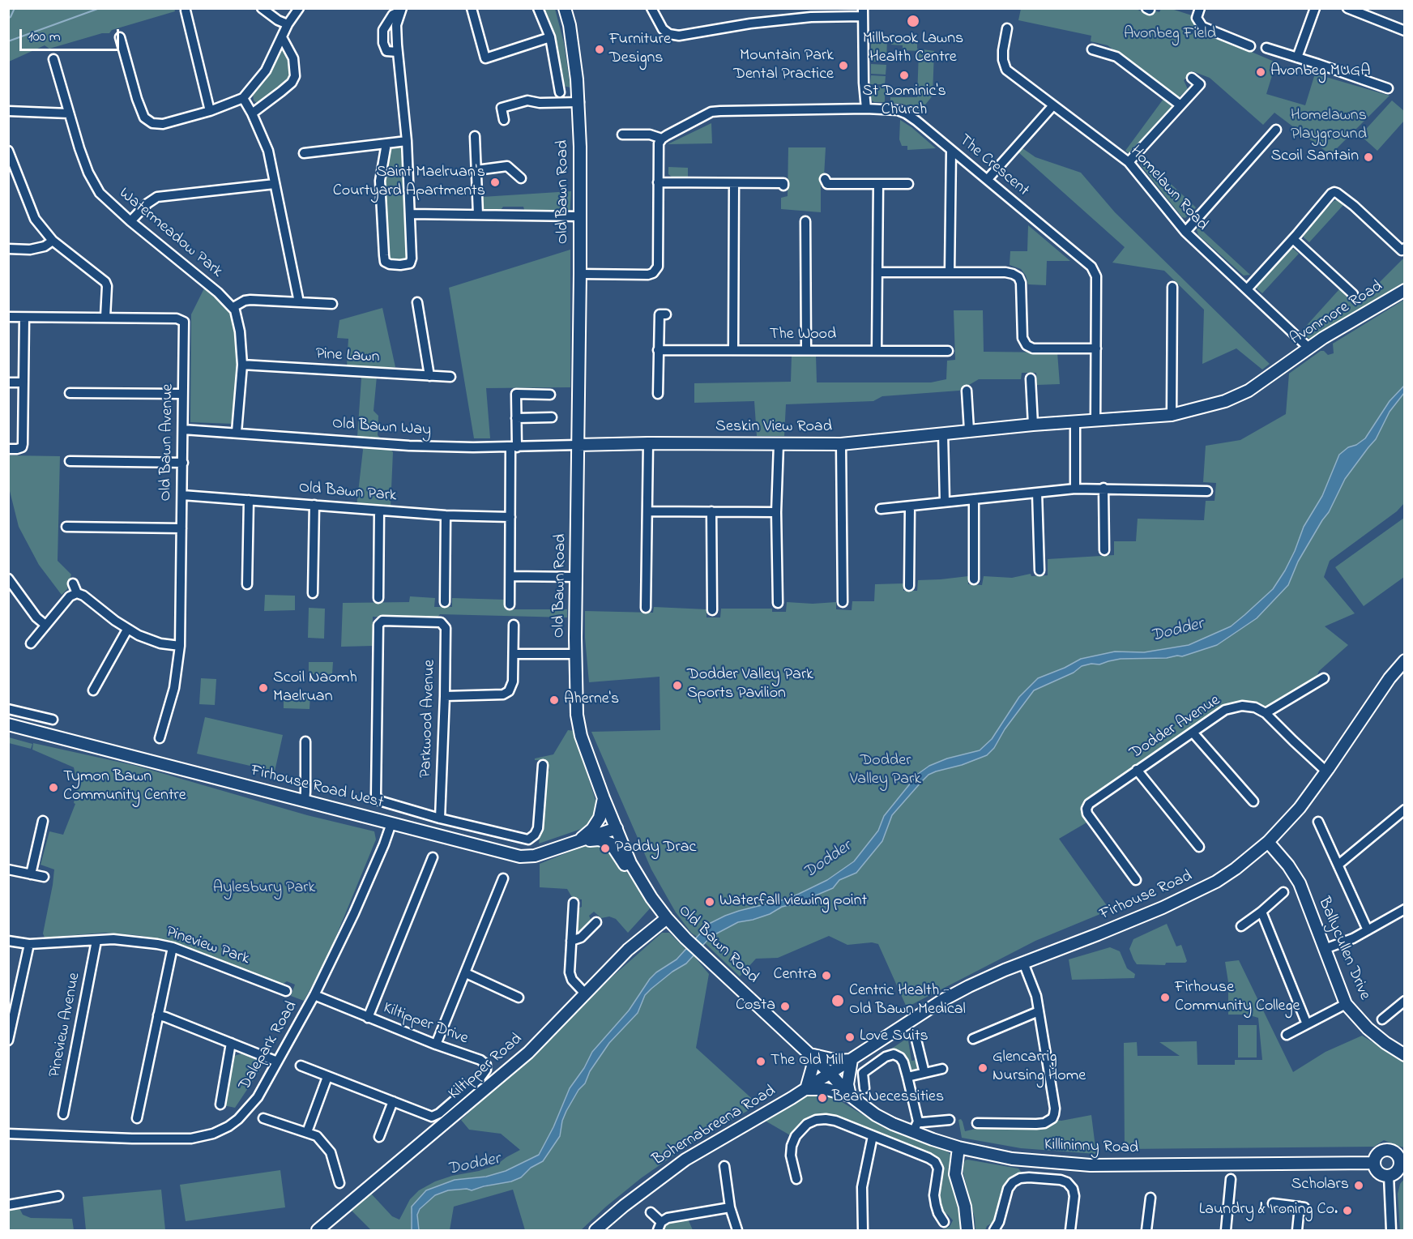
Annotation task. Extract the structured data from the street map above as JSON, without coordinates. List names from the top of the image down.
{
  "streets": {
    "main road": [
      "Old Bawn Road",
      "Avonmore Road",
      "Seskin View Road",
      "Firhouse Road West",
      "Firhouse Road",
      "Ballycullen Drive",
      "Kiltipper Road",
      "Bohernabreena Road",
      "Killininny Road"
    ],
    "street": [
      "The Crescent",
      "Homelawn Road",
      "Watermeadow Park",
      "The Wood",
      "Pine Lawn",
      "Old Bawn Way",
      "Old Bawn Avenue",
      "Old Bawn Park",
      "Parkwood Avenue",
      "Dodder Avenue",
      "Pineview Park",
      "Kiltipper Drive",
      "Pineview Avenue",
      "Dalepark Road"
    ]
  },
  "crossings": [
    ["The Crescent", "Seskin View Road"],
    ["Homelawn Road", "Avonmore Road"],
    ["Old Bawn Road", "Old Bawn Way"],
    ["Old Bawn Road", "Seskin View Road"],
    ["Old Bawn Road", "Firhouse Road West"],
    ["Old Bawn Road", "Firhouse Road"],
    ["Old Bawn Road", "Kiltipper Road"],
    ["Old Bawn Road", "Bohernabreena Road"],
    ["Old Bawn Road", "Killininny Road"],
    ["Avonmore Road", "Seskin View Road"],
    ["Old Bawn Way", "Seskin View Road"],
    ["Old Bawn Way", "Old Bawn Avenue"],
    ["Old Bawn Avenue", "Old Bawn Park"],
    ["Dodder Avenue", "Firhouse Road"],
    ["Firhouse Road West", "Dalepark Road"],
    ["Firhouse Road", "Ballycullen Drive"],
    ["Firhouse Road", "Bohernabreena Road"],
    ["Firhouse Road", "Killininny Road"],
    ["Pineview Park", "Pineview Avenue"],
    ["Kiltipper Drive", "Dalepark Road"],
    ["Bohernabreena Road", "Killininny Road"]
  ],
  "water": ["Dodder"],
  "parks": [
    "Avonbeg Field",
    "Homelawns Playground",
    "Dodder Valley Park",
    "Aylesbury Park"
  ],
  "places": [
    "Millbrook Lawns Health Centre",
    "Furniture Designs",
    "Mountain Park Dental Practice",
    "Avonbeg MUGA",
    "St Dominic's Church",
    "Scoil Santain",
    "Saint Maelruan's Courtyard Apartments",
    "Dodder Valley Park Sports Pavilion",
    "Scoil Naomh Maelruan",
    "Aherne's",
    "Tymon Bawn Community Centre",
    "Paddy Drac",
    "Waterfall viewing point",
    "Centra",
    "Firhouse Community College",
    "Centric Health - Old Bawn Medical",
    "Costa",
    "Love Suits",
    "The Old Mill",
    "Glencarrig Nursing Home",
    "Bear Necessities",
    "Scholars",
    "Laundry & Ironing Co."
  ],
  "scale_bar": "100 m"
}
